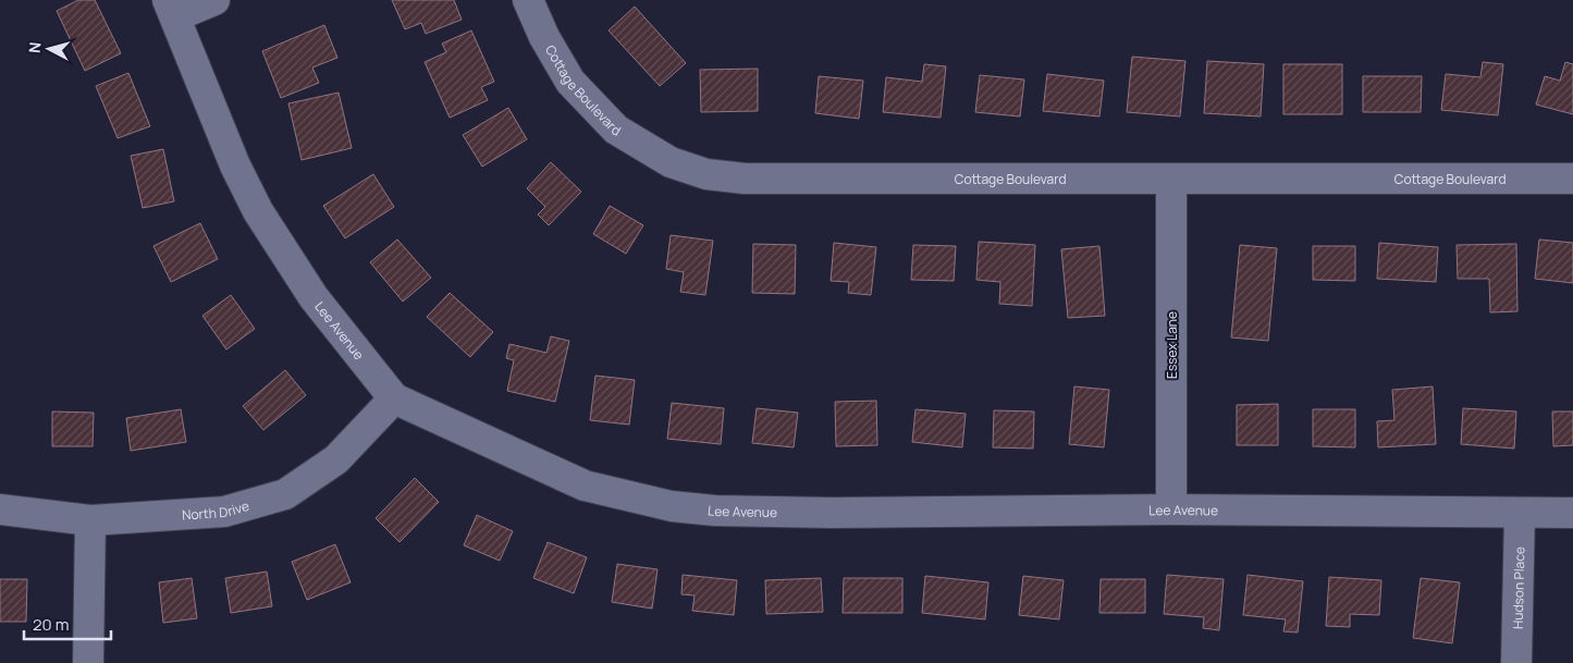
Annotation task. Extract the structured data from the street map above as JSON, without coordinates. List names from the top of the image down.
{
  "streets": {
    "street": [
      "Cottage Boulevard",
      "Lee Avenue",
      "Essex Lane",
      "North Drive",
      "Hudson Place"
    ]
  },
  "crossings": [
    ["Cottage Boulevard", "Essex Lane"],
    ["Lee Avenue", "Essex Lane"],
    ["Lee Avenue", "North Drive"],
    ["Lee Avenue", "Hudson Place"]
  ],
  "scale_bar": "20 m",
  "north": "left"
}
